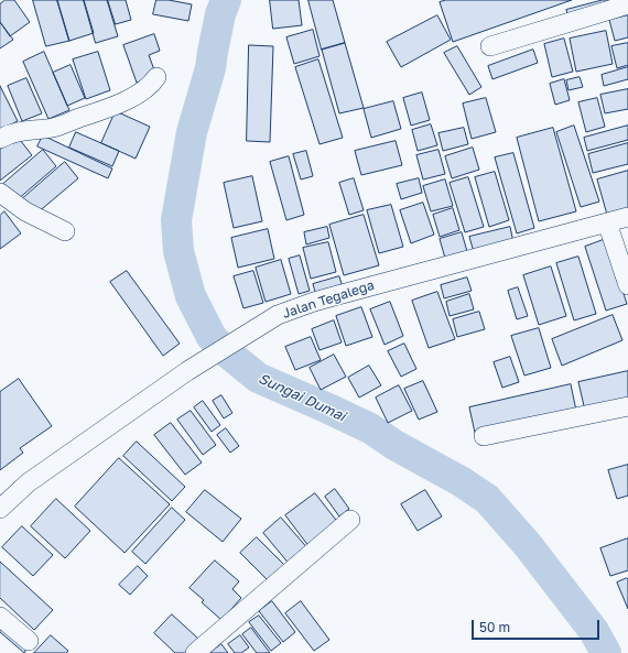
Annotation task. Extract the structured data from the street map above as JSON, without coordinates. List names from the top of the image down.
{
  "streets": {
    "street": ["Jalan Tegalega"]
  },
  "water": ["Sungai Dumai"],
  "scale_bar": "50 m"
}
